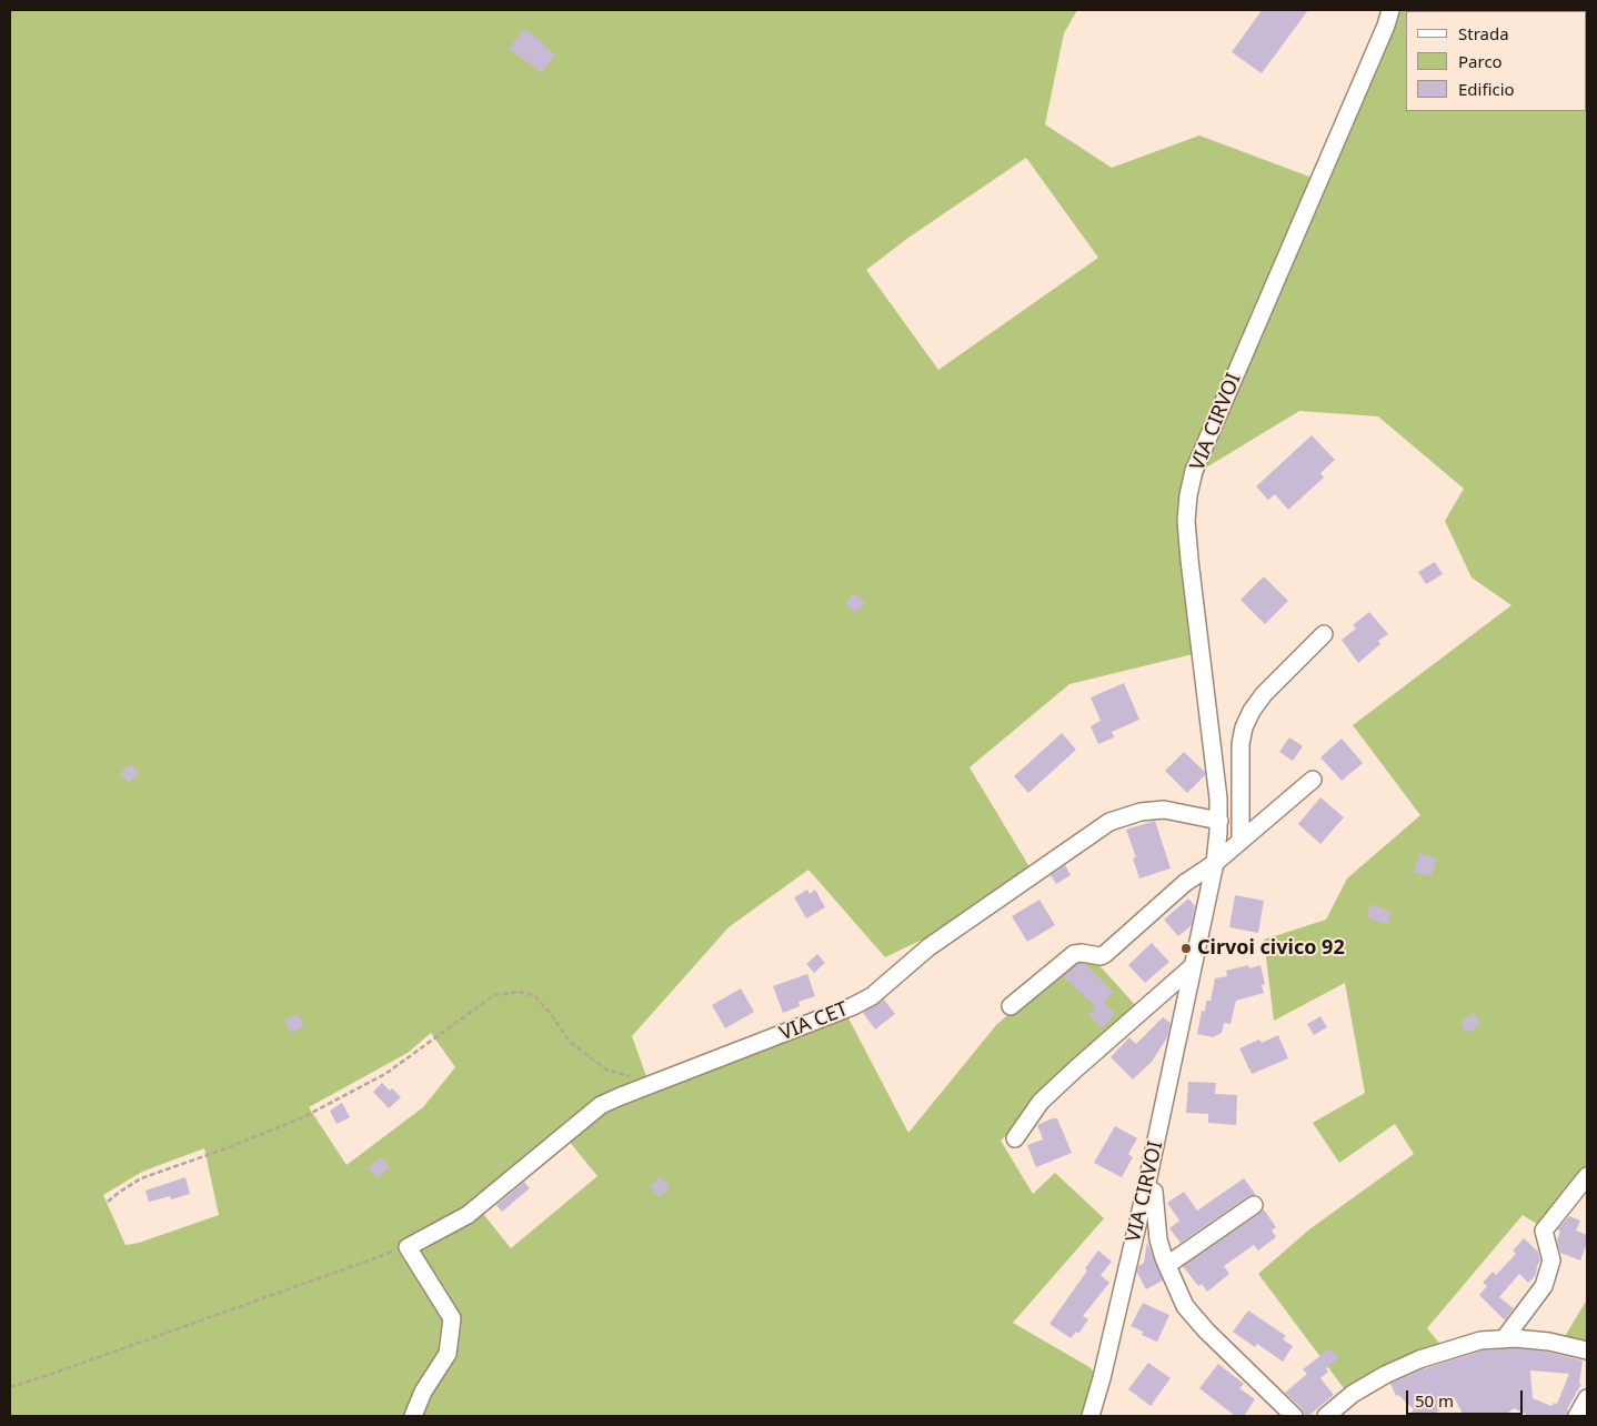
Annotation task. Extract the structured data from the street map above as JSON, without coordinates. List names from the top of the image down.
{
  "streets": {
    "street": ["VIA CIRVOI", "VIA CET"]
  },
  "crossings": [
    ["VIA CIRVOI", "VIA CET"]
  ],
  "places": ["Cirvoi civico 92"],
  "legend": ["Strada", "Parco", "Edificio"],
  "scale_bar": "50 m"
}
